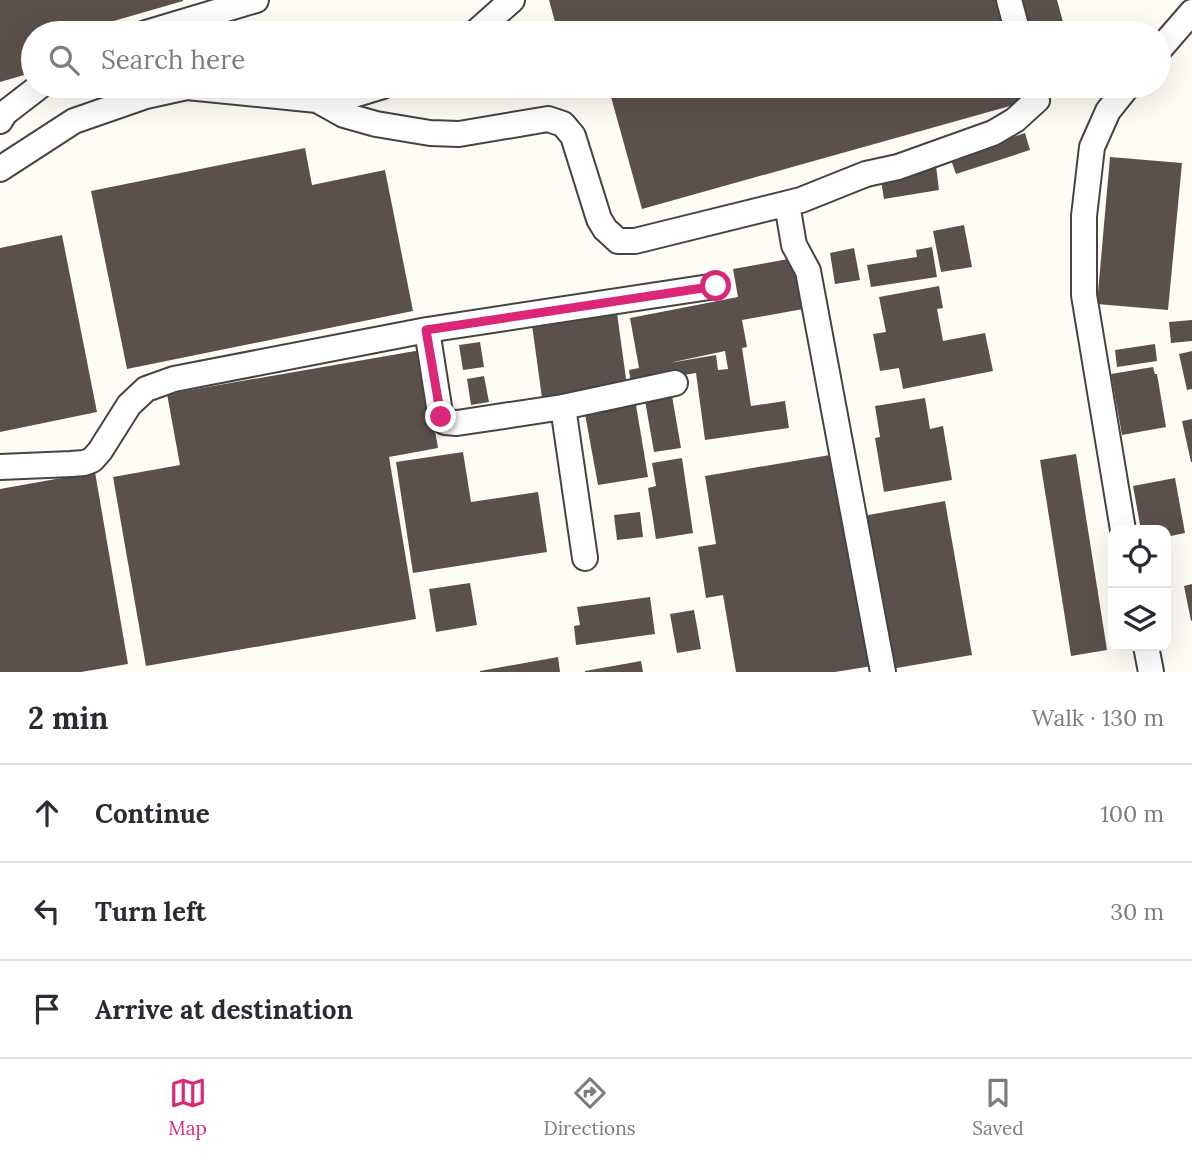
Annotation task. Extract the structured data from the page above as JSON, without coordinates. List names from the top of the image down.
{
  "page": {
    "search": "Search here",
    "heading": ["2 min", "Walk · 130 m"],
    "list": [
      ["Continue", "100 m"],
      ["Turn left", "30 m"],
      "Arrive at destination"
    ],
    "nav": ["Map", "Directions", "Saved"]
  }
}
